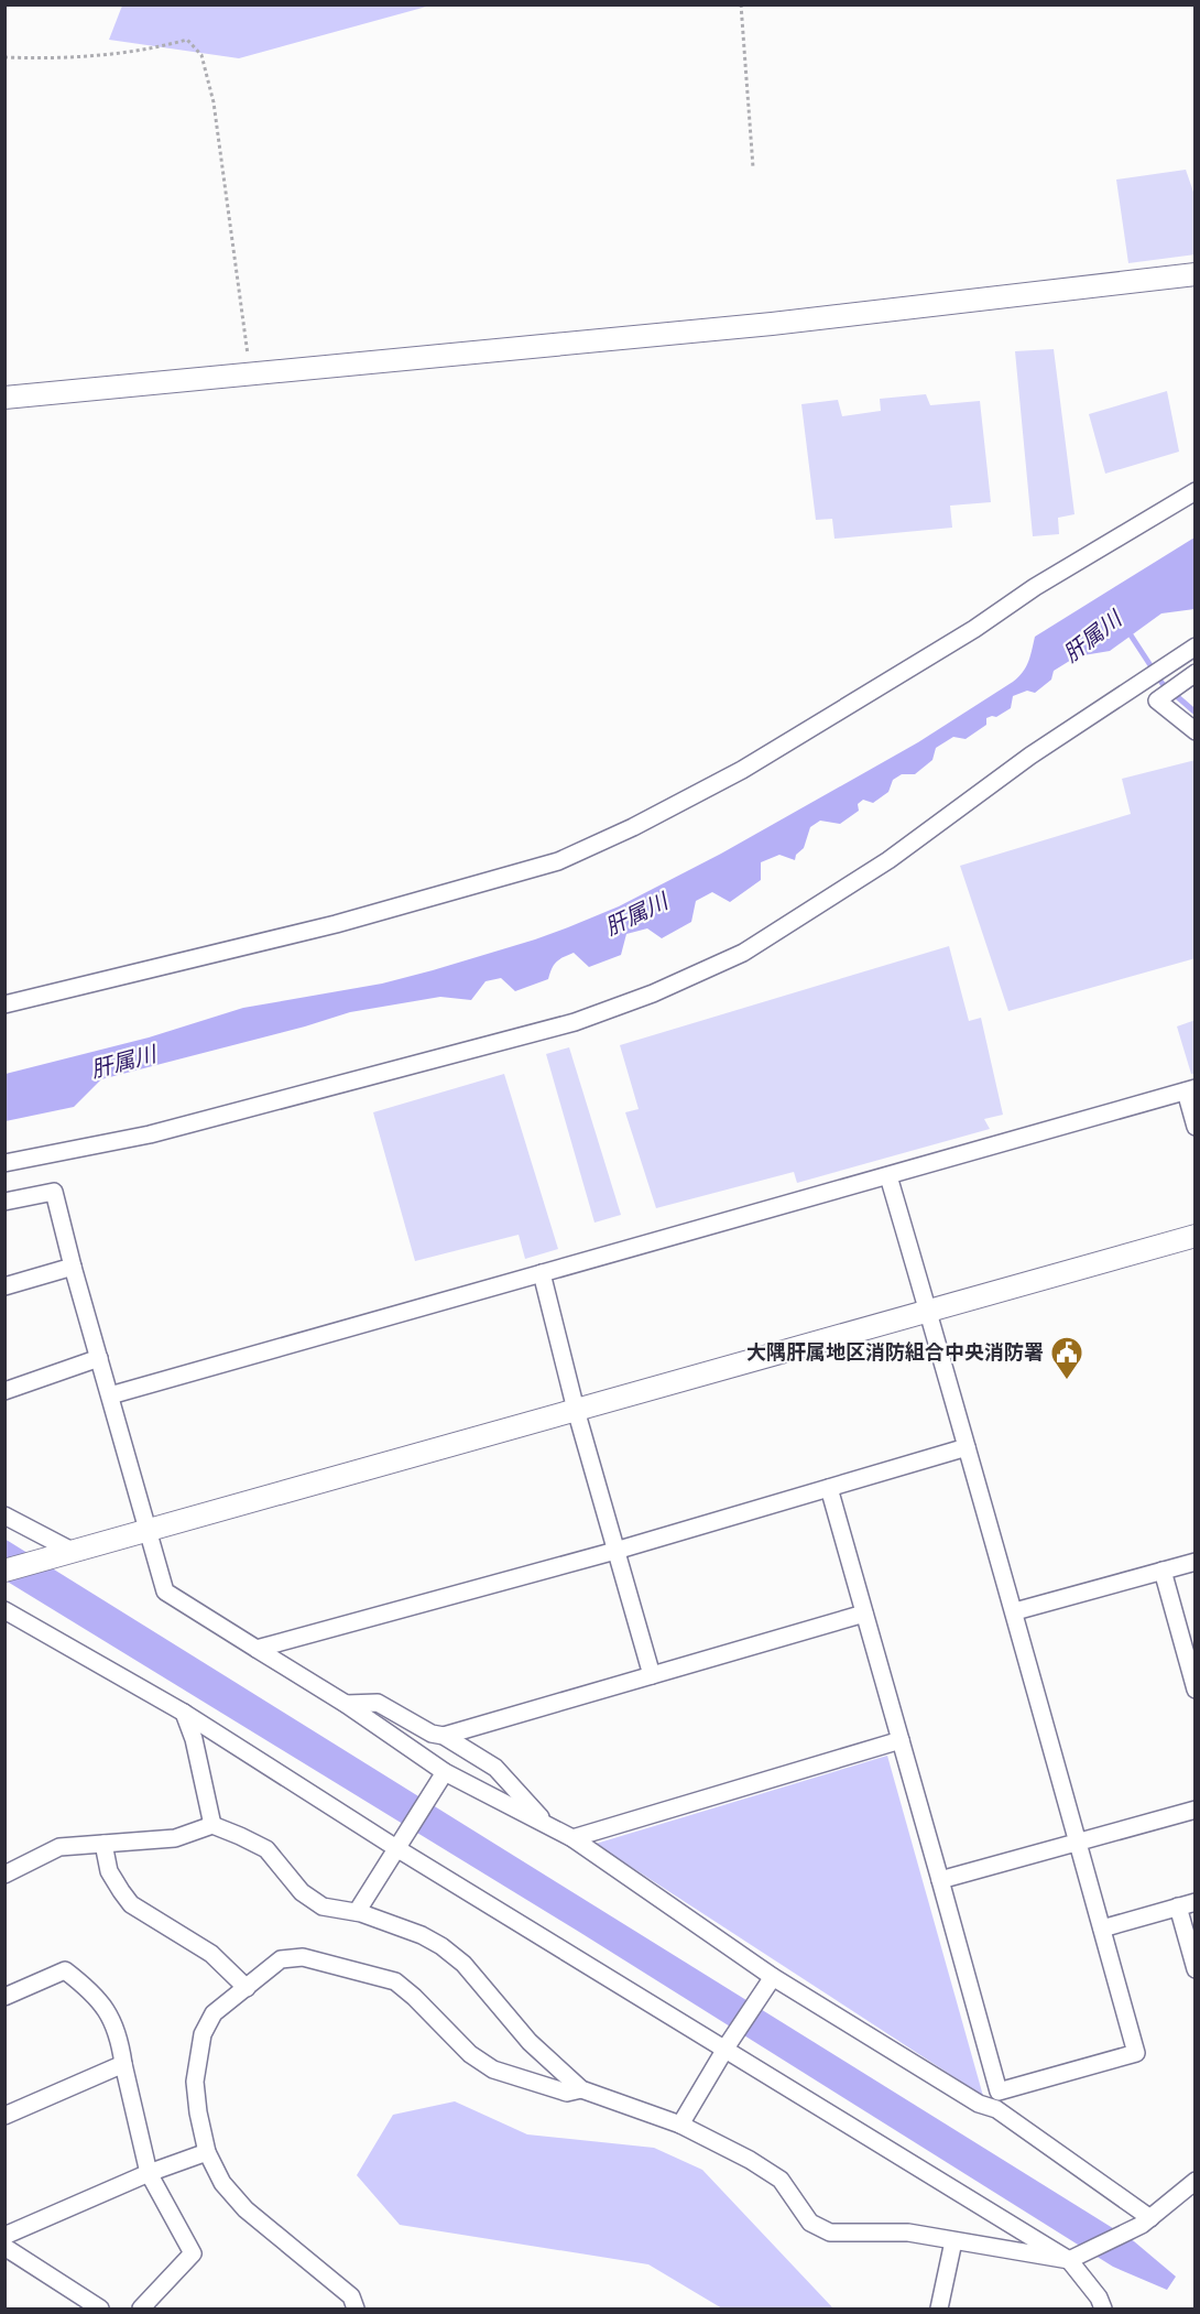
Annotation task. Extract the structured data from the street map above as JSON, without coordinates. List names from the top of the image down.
{
  "water": ["肝属川"],
  "places": {
    "public building": ["大隅肝属地区消防組合中央消防署"]
  }
}
